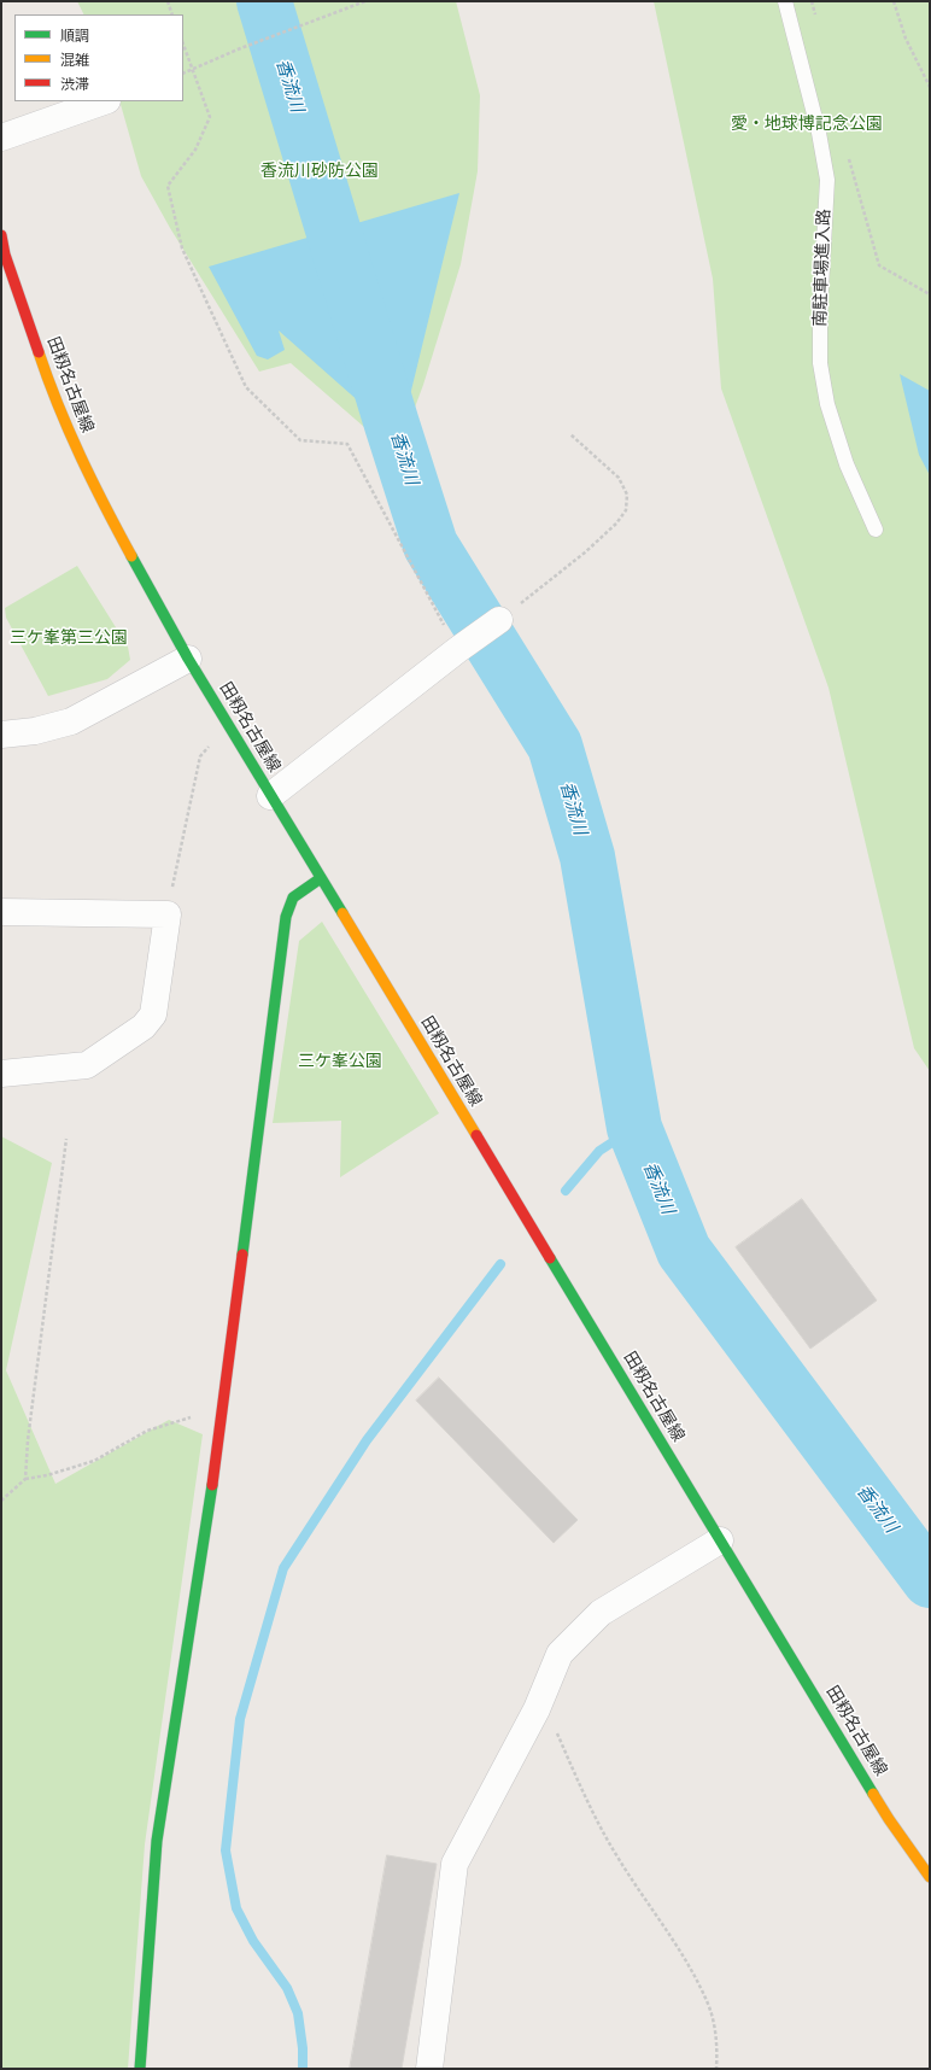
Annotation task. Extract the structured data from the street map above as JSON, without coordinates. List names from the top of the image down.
{
  "streets": {
    "main road": ["田籾名古屋線"],
    "lane": ["南駐車場進入路"]
  },
  "water": ["香流川"],
  "parks": [
    "愛・地球博記念公園",
    "香流川砂防公園",
    "三ケ峯第三公園",
    "三ケ峯公園"
  ],
  "legend": ["順調", "混雑", "渋滞"]
}
